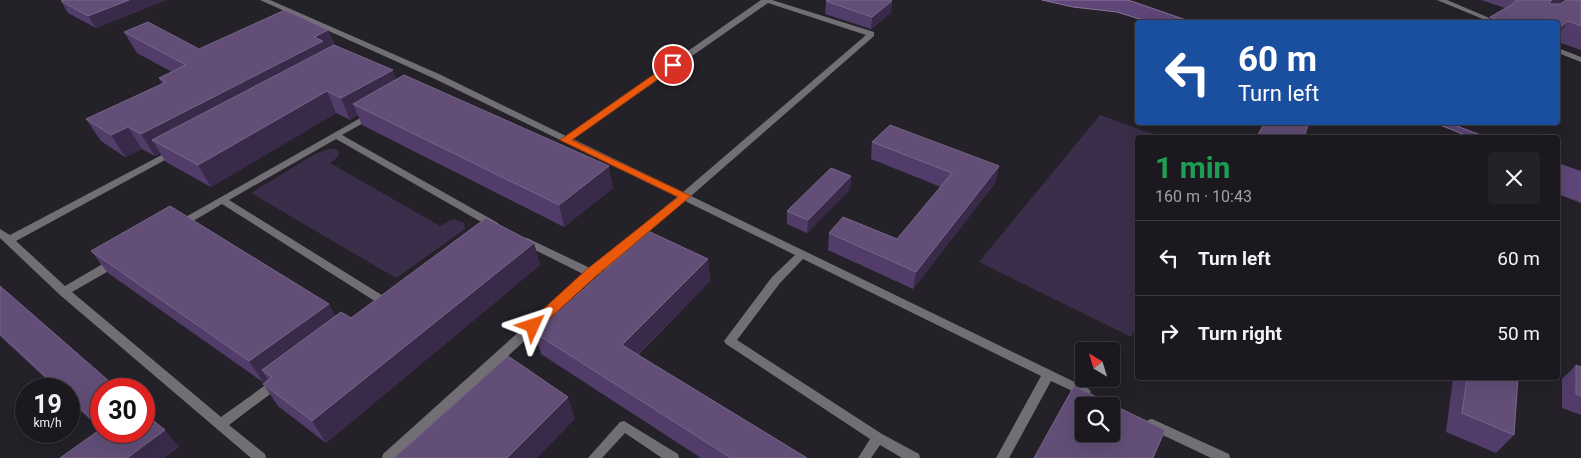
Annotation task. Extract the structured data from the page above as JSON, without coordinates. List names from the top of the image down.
{
  "north": "top left",
  "page": {
    "turn": ["60 m", "Turn left"],
    "heading": ["1 min", "160 m · 10:43"],
    "list": [
      {
        "name": "Turn left",
        "value": "60 m"
      },
      {
        "name": "Turn right",
        "value": "50 m"
      }
    ],
    "speed": "19 km/h",
    "limit": "30"
  }
}
